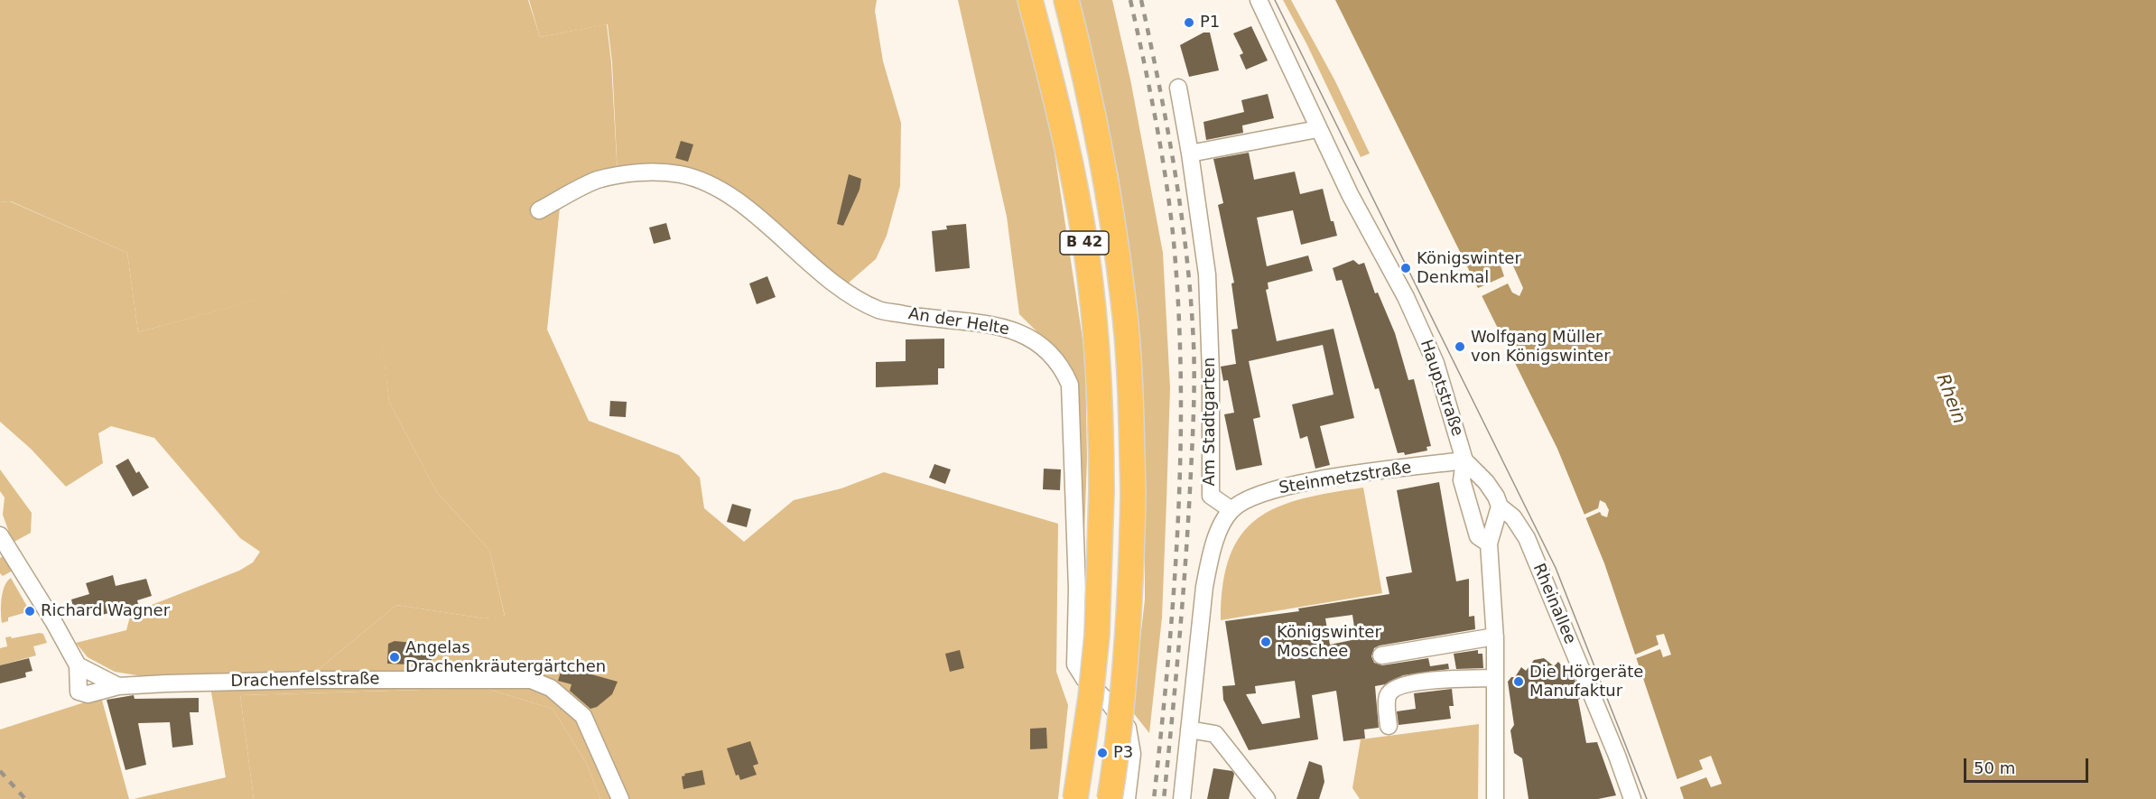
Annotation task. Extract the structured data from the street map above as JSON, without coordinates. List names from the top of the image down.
{
  "streets": {
    "highway": ["B 42"],
    "street": [
      "An der Helte",
      "Hauptstraße",
      "Am Stadtgarten",
      "Steinmetzstraße",
      "Rheinallee",
      "Drachenfelsstraße"
    ]
  },
  "crossings": [
    ["Hauptstraße", "Steinmetzstraße"],
    ["Hauptstraße", "Rheinallee"],
    ["Am Stadtgarten", "Steinmetzstraße"]
  ],
  "water": ["Rhein"],
  "places": [
    "P1",
    "Königswinter Denkmal",
    "Wolfgang Müller von Königswinter",
    "Richard Wagner",
    "Königswinter Moschee",
    "Angelas Drachenkräutergärtchen",
    "Die Hörgeräte Manufaktur",
    "P3"
  ],
  "scale_bar": "50 m"
}
